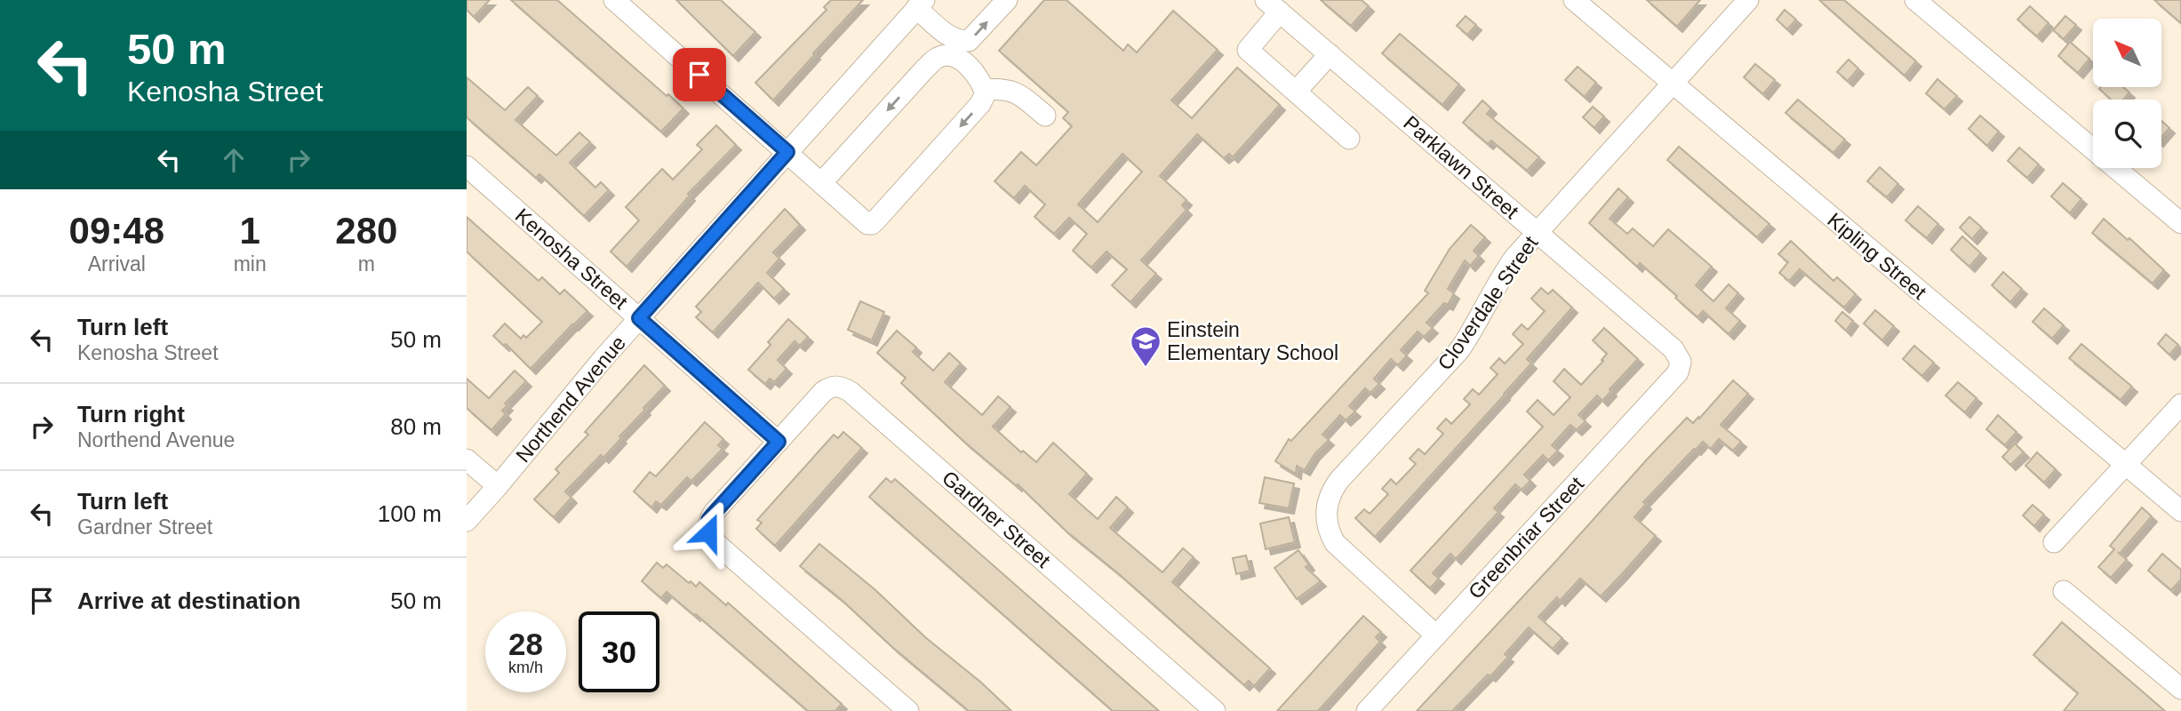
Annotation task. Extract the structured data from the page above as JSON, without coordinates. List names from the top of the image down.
{
  "streets": {
    "street": [
      "Parklawn Street",
      "Kipling Street",
      "Kenosha Street",
      "Cloverdale Street",
      "Northend Avenue",
      "Gardner Street",
      "Greenbriar Street"
    ]
  },
  "crossings": [
    ["Parklawn Street", "Cloverdale Street"],
    ["Parklawn Street", "Greenbriar Street"],
    ["Kipling Street", "Cloverdale Street"],
    ["Kenosha Street", "Northend Avenue"],
    ["Kenosha Street", "Gardner Street"],
    ["Cloverdale Street", "Greenbriar Street"]
  ],
  "places": {
    "school or university": ["Einstein Elementary School"]
  },
  "north": "top left",
  "page": {
    "turn": ["50 m", "Kenosha Street"],
    "eta": [
      "09:48",
      "Arrival",
      "1",
      "min",
      "280",
      "m"
    ],
    "list": [
      {
        "name": "Turn left",
        "note": "Kenosha Street",
        "value": "50 m"
      },
      {
        "name": "Turn right",
        "note": "Northend Avenue",
        "value": "80 m"
      },
      {
        "name": "Turn left",
        "note": "Gardner Street",
        "value": "100 m"
      },
      {
        "name": "Arrive at destination",
        "value": "50 m"
      }
    ],
    "speed": "28 km/h",
    "limit": "30"
  }
}
